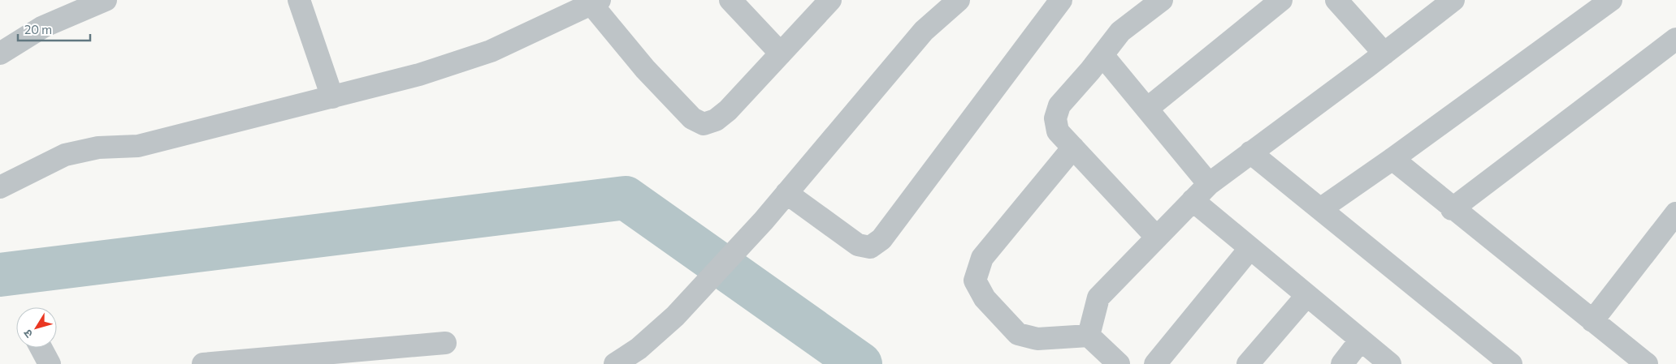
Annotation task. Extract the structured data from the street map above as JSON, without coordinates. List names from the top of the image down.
{
  "scale_bar": "20 m",
  "north": "bottom left"
}
